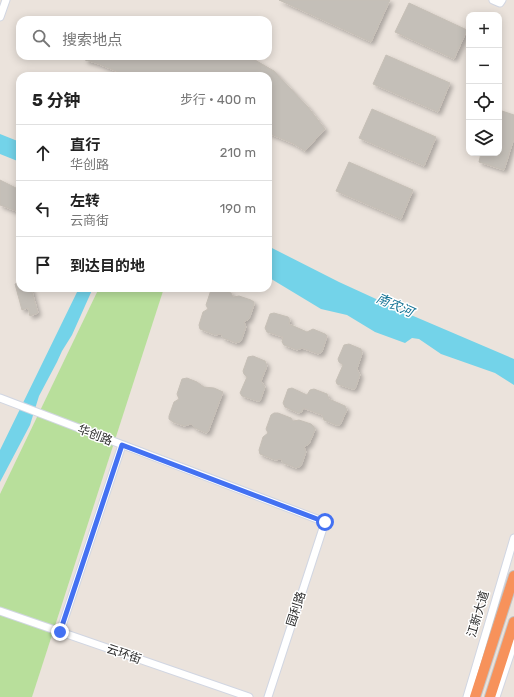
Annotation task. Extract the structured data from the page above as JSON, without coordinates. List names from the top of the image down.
{
  "streets": {
    "highway": ["江新大道"],
    "street": ["华创路", "园利路", "云环街"]
  },
  "crossings": [
    ["华创路", "园利路"]
  ],
  "water": ["南农河"],
  "page": {
    "map_buttons": ["+", "−"],
    "search": "搜索地点",
    "heading": ["5 分钟", "步行 · 400 m"],
    "list": [
      ["直行", "华创路", "210 m"],
      ["左转", "云商街", "190 m"],
      "到达目的地"
    ]
  }
}
